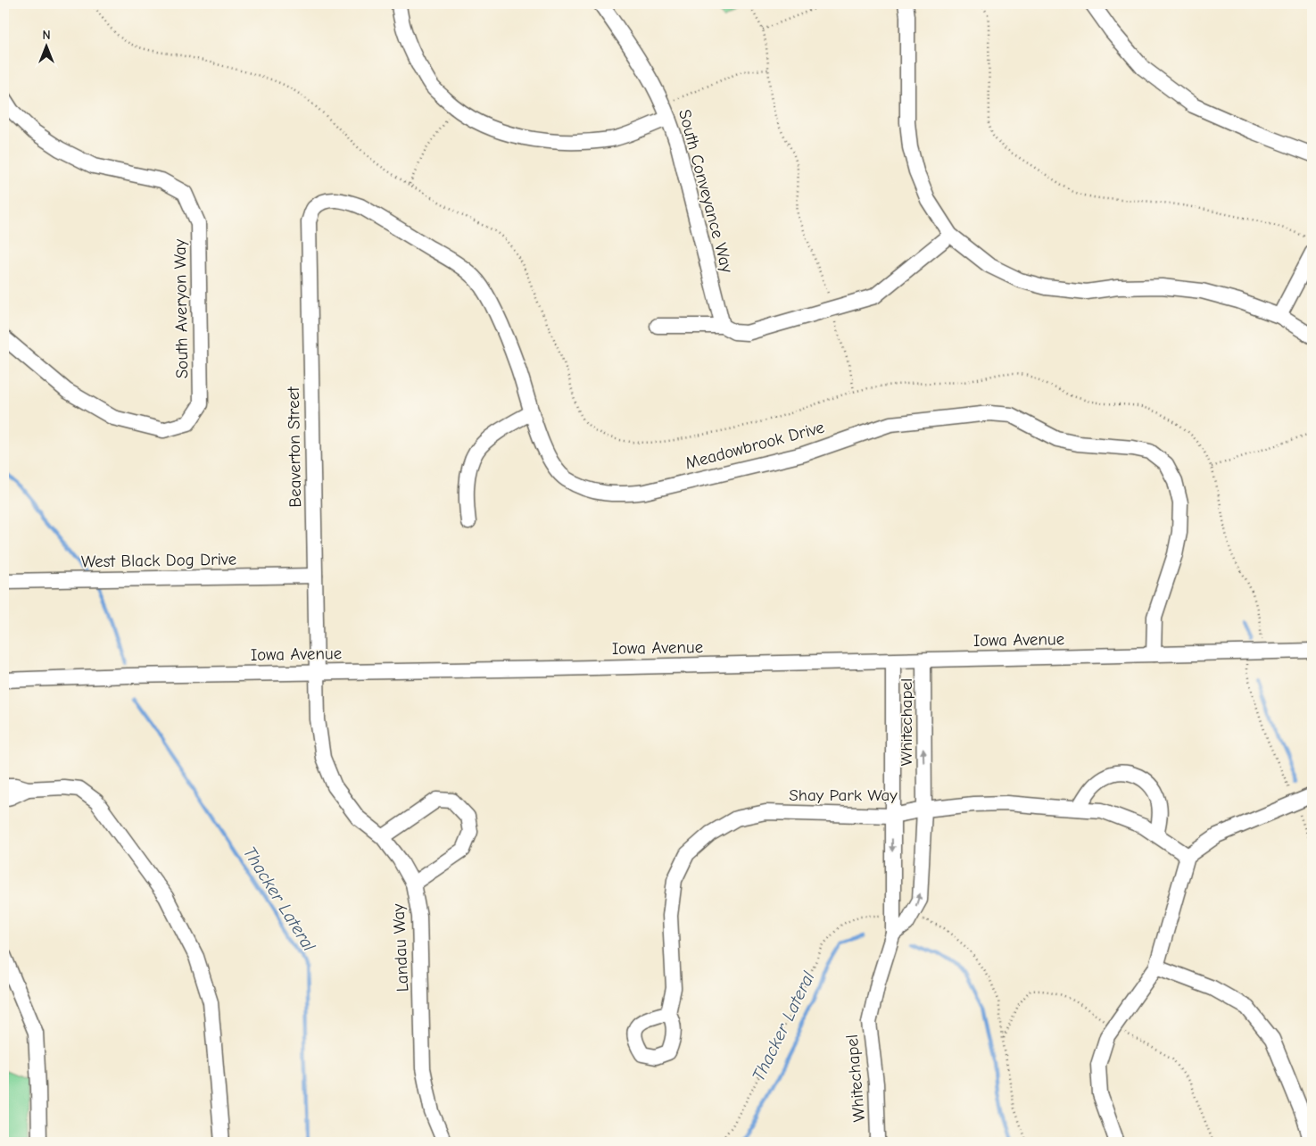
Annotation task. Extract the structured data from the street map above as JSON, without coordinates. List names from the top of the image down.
{
  "streets": {
    "street": [
      "South Conveyance Way",
      "South Averyon Way",
      "Meadowbrook Drive",
      "Beaverton Street",
      "West Black Dog Drive",
      "Iowa Avenue",
      "Whitechapel",
      "Shay Park Way",
      "Landau Way"
    ]
  },
  "crossings": [
    ["Meadowbrook Drive", "Beaverton Street"],
    ["Meadowbrook Drive", "Iowa Avenue"],
    ["Beaverton Street", "West Black Dog Drive"],
    ["Beaverton Street", "Iowa Avenue"],
    ["Beaverton Street", "Landau Way"],
    ["Iowa Avenue", "Whitechapel"],
    ["Iowa Avenue", "Landau Way"],
    ["Whitechapel", "Shay Park Way"]
  ],
  "water": ["Thacker Lateral"],
  "north": "top"
}
